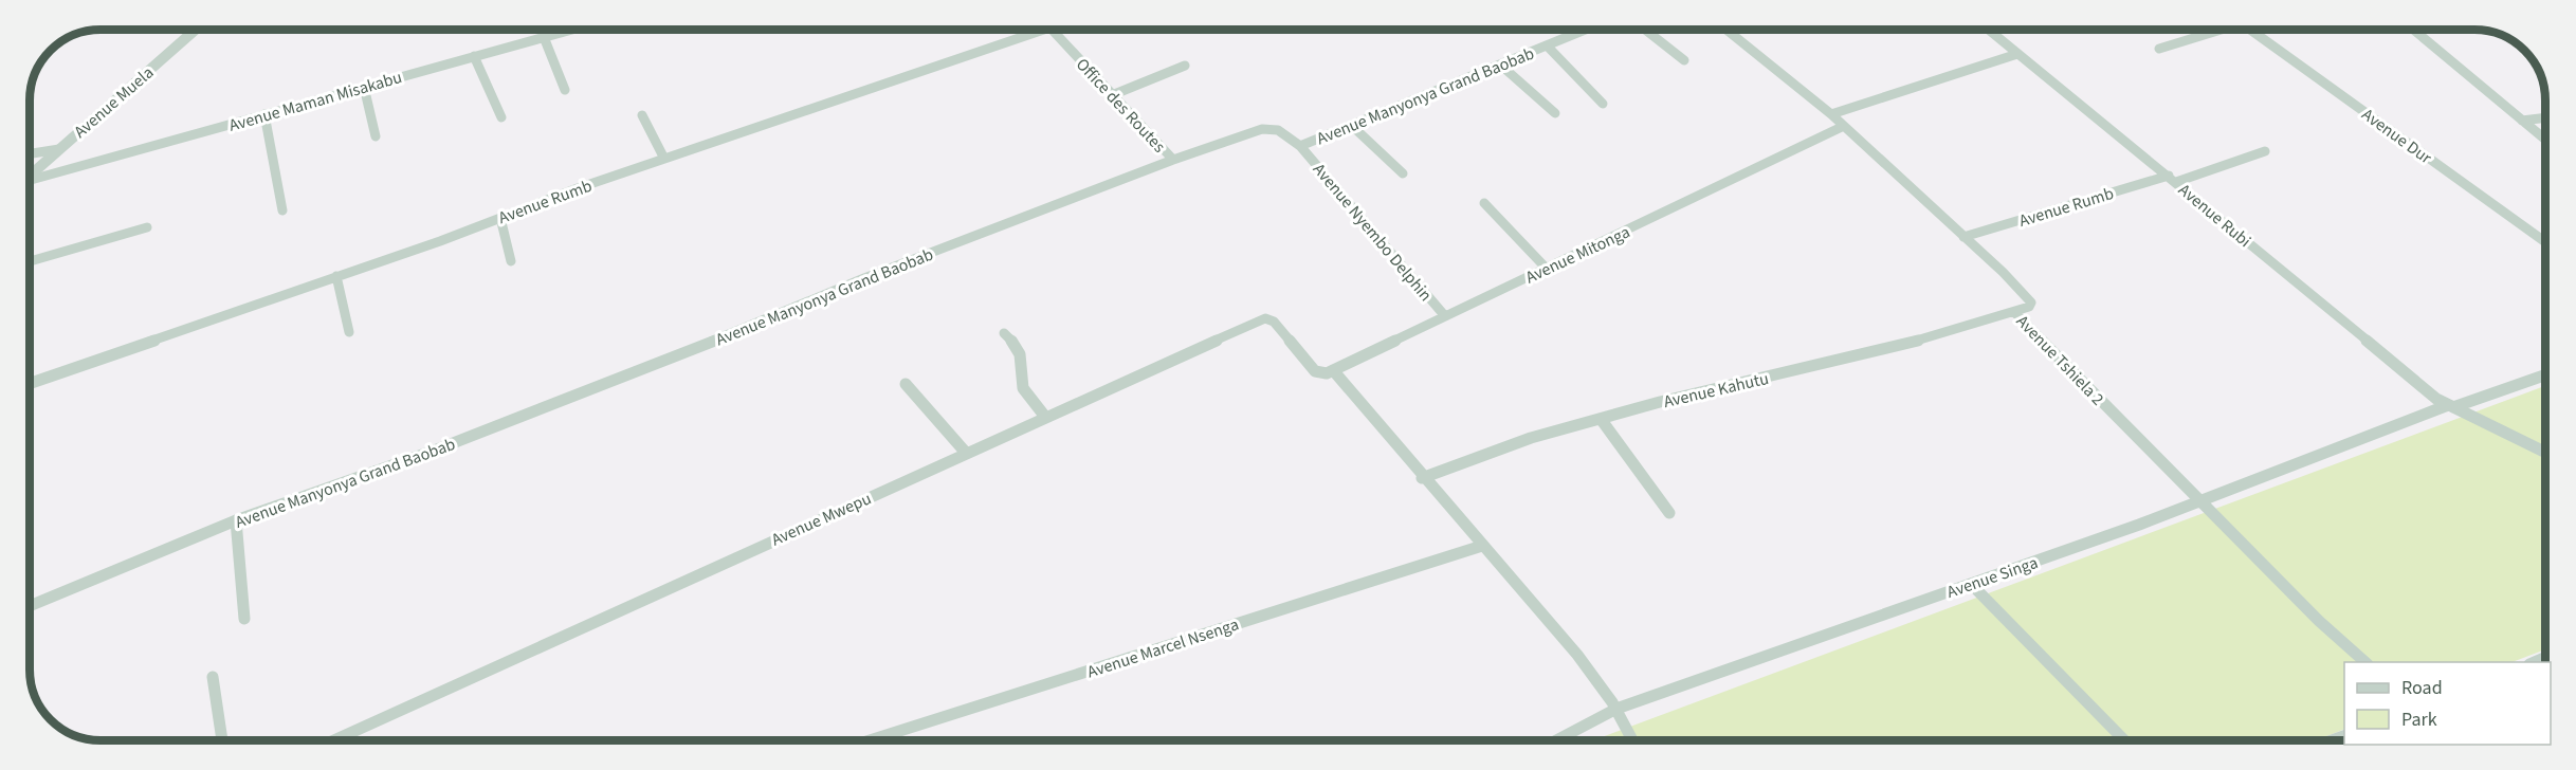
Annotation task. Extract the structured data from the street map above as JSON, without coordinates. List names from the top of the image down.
{
  "streets": {
    "street": [
      "Avenue Manyonya Grand Baobab",
      "Avenue Maman Misakabu",
      "Avenue Muela",
      "Office des Routes",
      "Avenue Dur",
      "Avenue Rumb",
      "Avenue Rubi",
      "Avenue Nyembo Delphin",
      "Avenue Mitonga",
      "Avenue Tshiela 2",
      "Avenue Kahutu",
      "Avenue Mwepu",
      "Avenue Singa",
      "Avenue Marcel Nsenga"
    ]
  },
  "crossings": [
    ["Avenue Manyonya Grand Baobab", "Office des Routes"],
    ["Avenue Manyonya Grand Baobab", "Avenue Nyembo Delphin"],
    ["Avenue Rumb", "Avenue Rubi"],
    ["Avenue Rumb", "Avenue Tshiela 2"],
    ["Avenue Rubi", "Avenue Singa"],
    ["Avenue Nyembo Delphin", "Avenue Mitonga"],
    ["Avenue Mitonga", "Avenue Tshiela 2"],
    ["Avenue Mitonga", "Avenue Mwepu"],
    ["Avenue Tshiela 2", "Avenue Kahutu"],
    ["Avenue Tshiela 2", "Avenue Singa"]
  ],
  "legend": ["Road", "Park"]
}
